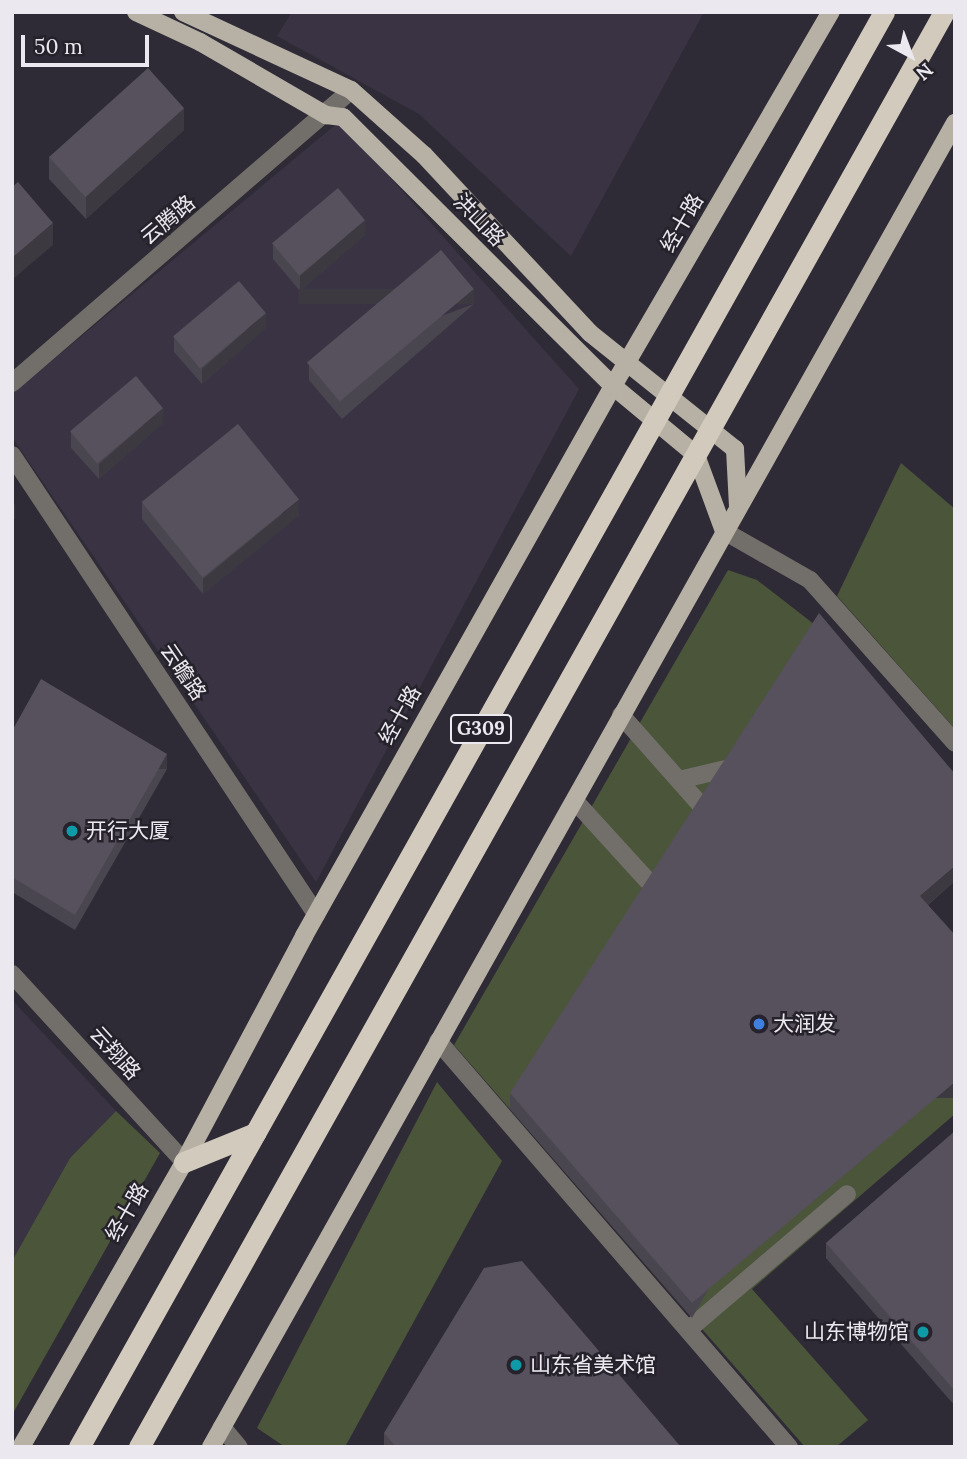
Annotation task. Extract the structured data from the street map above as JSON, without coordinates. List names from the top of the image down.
{
  "streets": {
    "highway": ["G309"],
    "main road": ["洪山路", "经十路"],
    "street": ["云腾路", "云瞻路", "云翔路"]
  },
  "crossings": [
    ["云腾路", "洪山路"],
    ["洪山路", "经十路"],
    ["洪山路", "G309"],
    ["经十路", "云瞻路"],
    ["经十路", "云翔路"]
  ],
  "places": [
    "开行大厦",
    "大润发",
    "山东博物馆",
    "山东省美术馆"
  ],
  "scale_bar": "50 m",
  "north": "bottom right"
}
